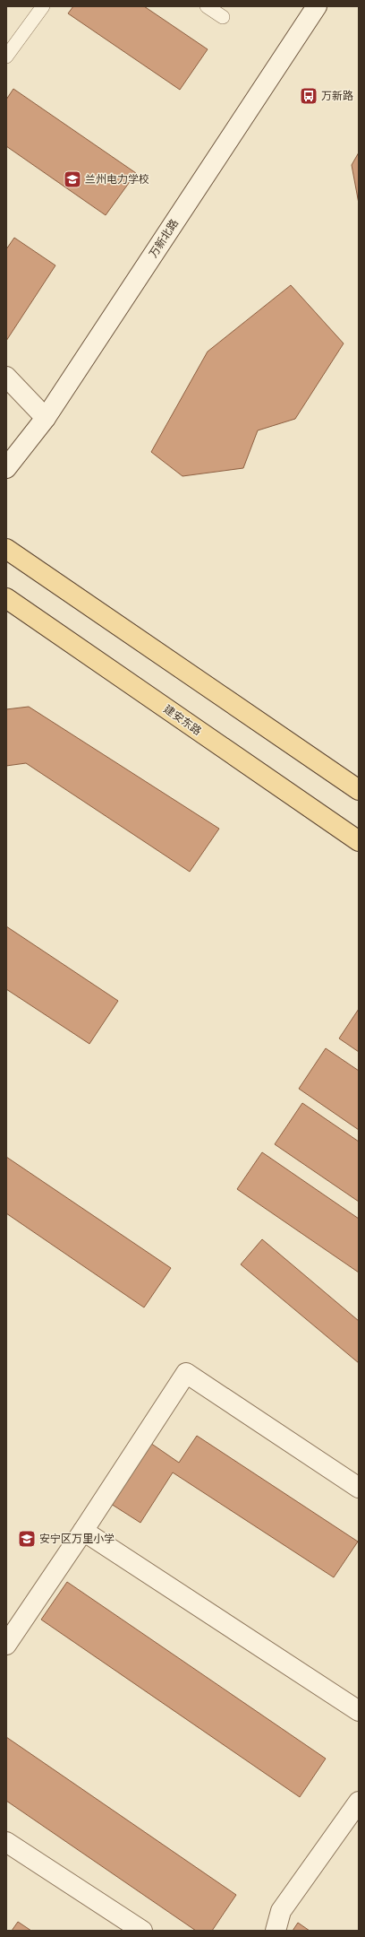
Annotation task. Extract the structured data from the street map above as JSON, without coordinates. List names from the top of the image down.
{
  "streets": {
    "main road": ["建安东路"],
    "street": ["万新北路"]
  },
  "places": {
    "bus stop": ["万新路"],
    "school or university": ["兰州电力学校", "安宁区万里小学"]
  }
}
